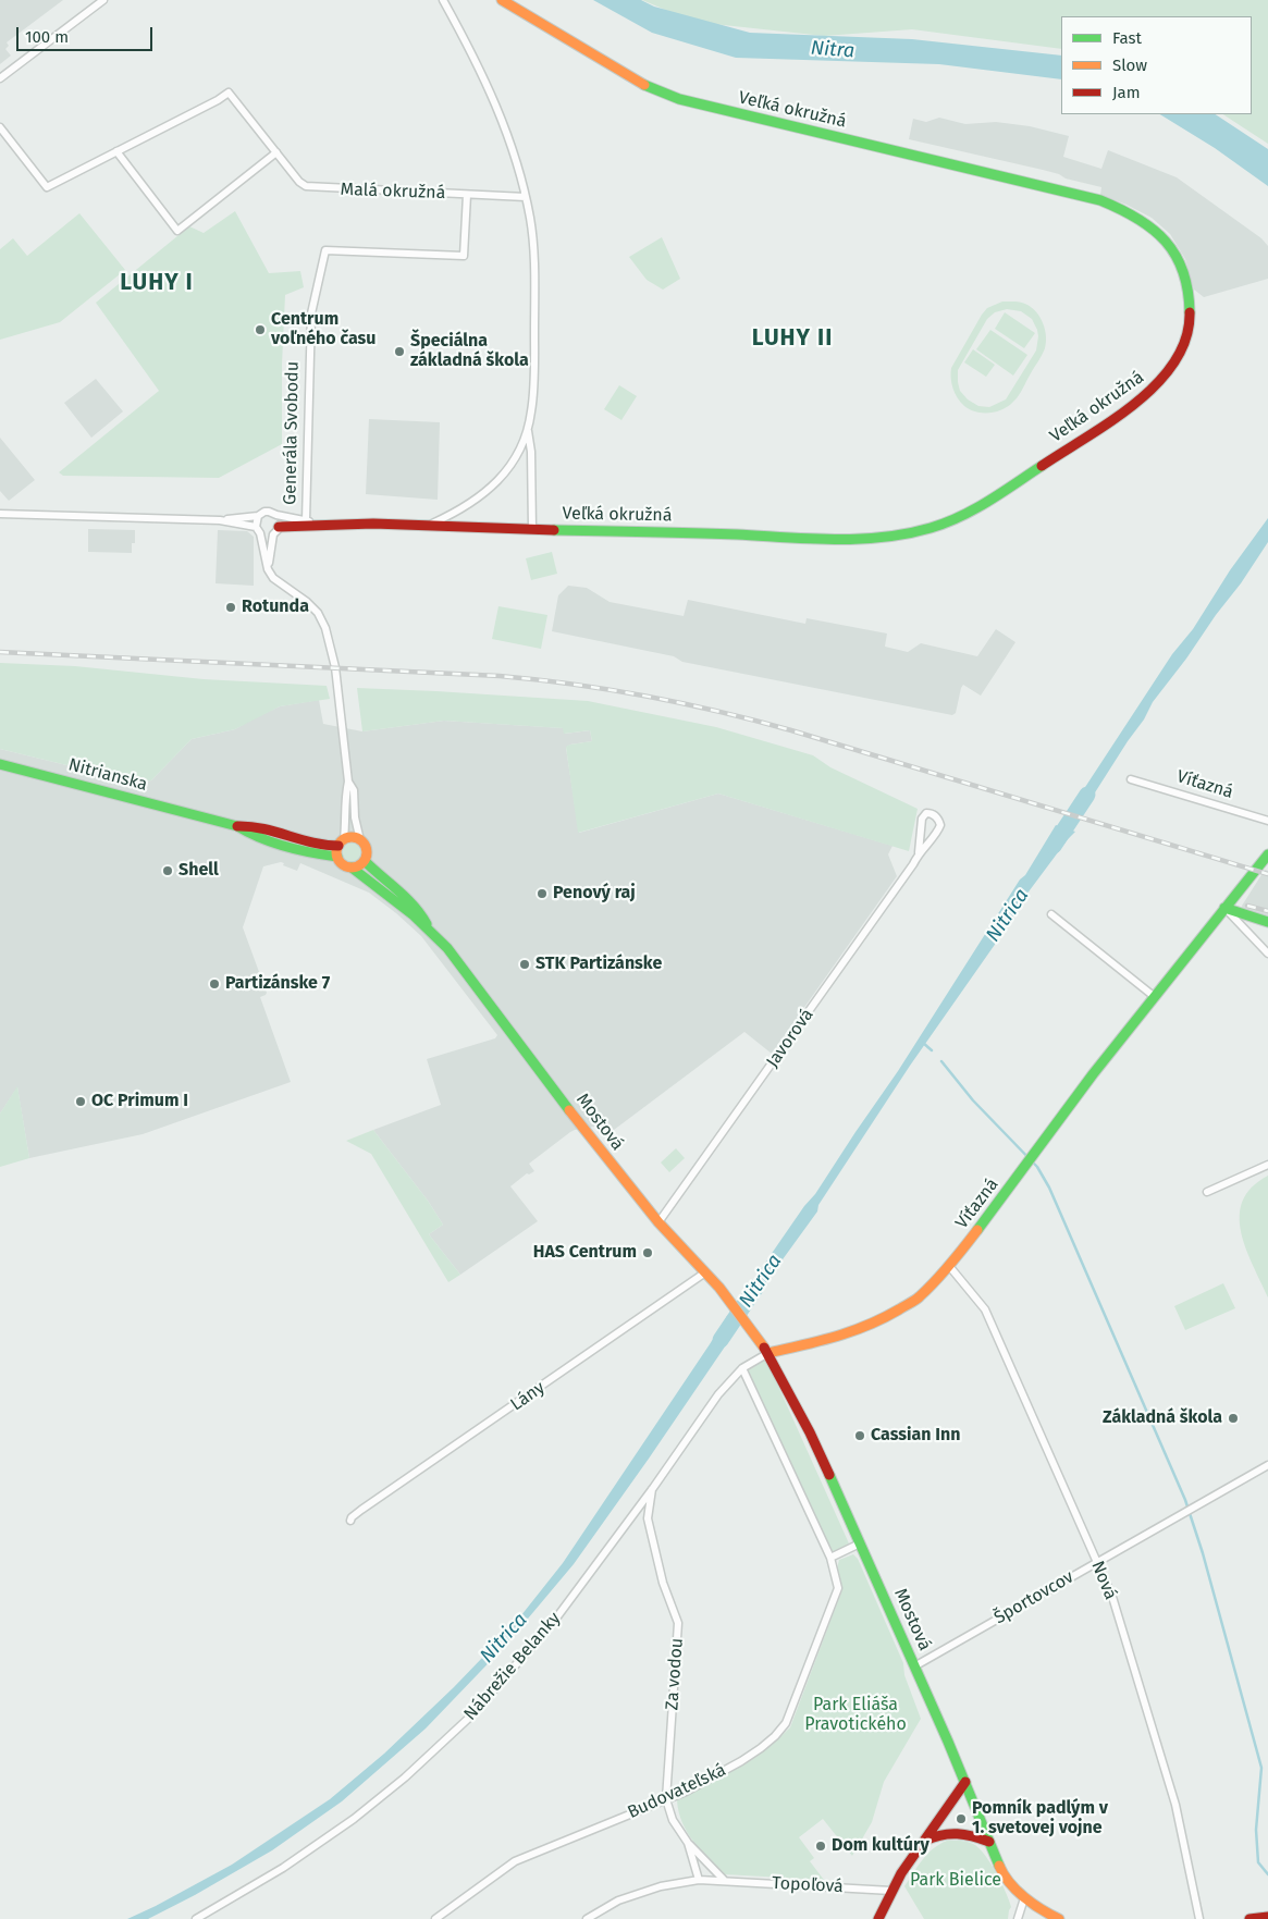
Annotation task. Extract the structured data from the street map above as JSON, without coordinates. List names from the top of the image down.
{
  "streets": {
    "main road": [
      "Veľká okružná",
      "Generála Svobodu",
      "Nitrianska",
      "Víťazná",
      "Mostová"
    ],
    "street": [
      "Malá okružná",
      "Javorová",
      "Lány",
      "Nová",
      "Športovcov",
      "Nábrežie Belanky",
      "Za vodou",
      "Budovateľská",
      "Topoľová"
    ]
  },
  "crossings": [
    ["Veľká okružná", "Generála Svobodu"],
    ["Malá okružná", "Generála Svobodu"],
    ["Víťazná", "Mostová"],
    ["Víťazná", "Nová"],
    ["Víťazná", "Nábrežie Belanky"],
    ["Javorová", "Mostová"],
    ["Mostová", "Lány"],
    ["Mostová", "Športovcov"],
    ["Mostová", "Nábrežie Belanky"],
    ["Nová", "Športovcov"],
    ["Nábrežie Belanky", "Za vodou"],
    ["Nábrežie Belanky", "Budovateľská"],
    ["Za vodou", "Budovateľská"]
  ],
  "districts": ["LUHY I", "LUHY II"],
  "water": ["Nitra", "Nitrica"],
  "parks": ["Park Eliáša Pravotického", "Park Bielice"],
  "places": [
    "Centrum voľného času",
    "Špeciálna základná škola",
    "Rotunda",
    "Shell",
    "Penový raj",
    "STK Partizánske",
    "Partizánske 7",
    "OC Primum I",
    "HAS Centrum",
    "Základná škola",
    "Cassian Inn",
    "Pomník padlým v 1. svetovej vojne",
    "Dom kultúry"
  ],
  "legend": ["Fast", "Slow", "Jam"],
  "scale_bar": "100 m"
}
